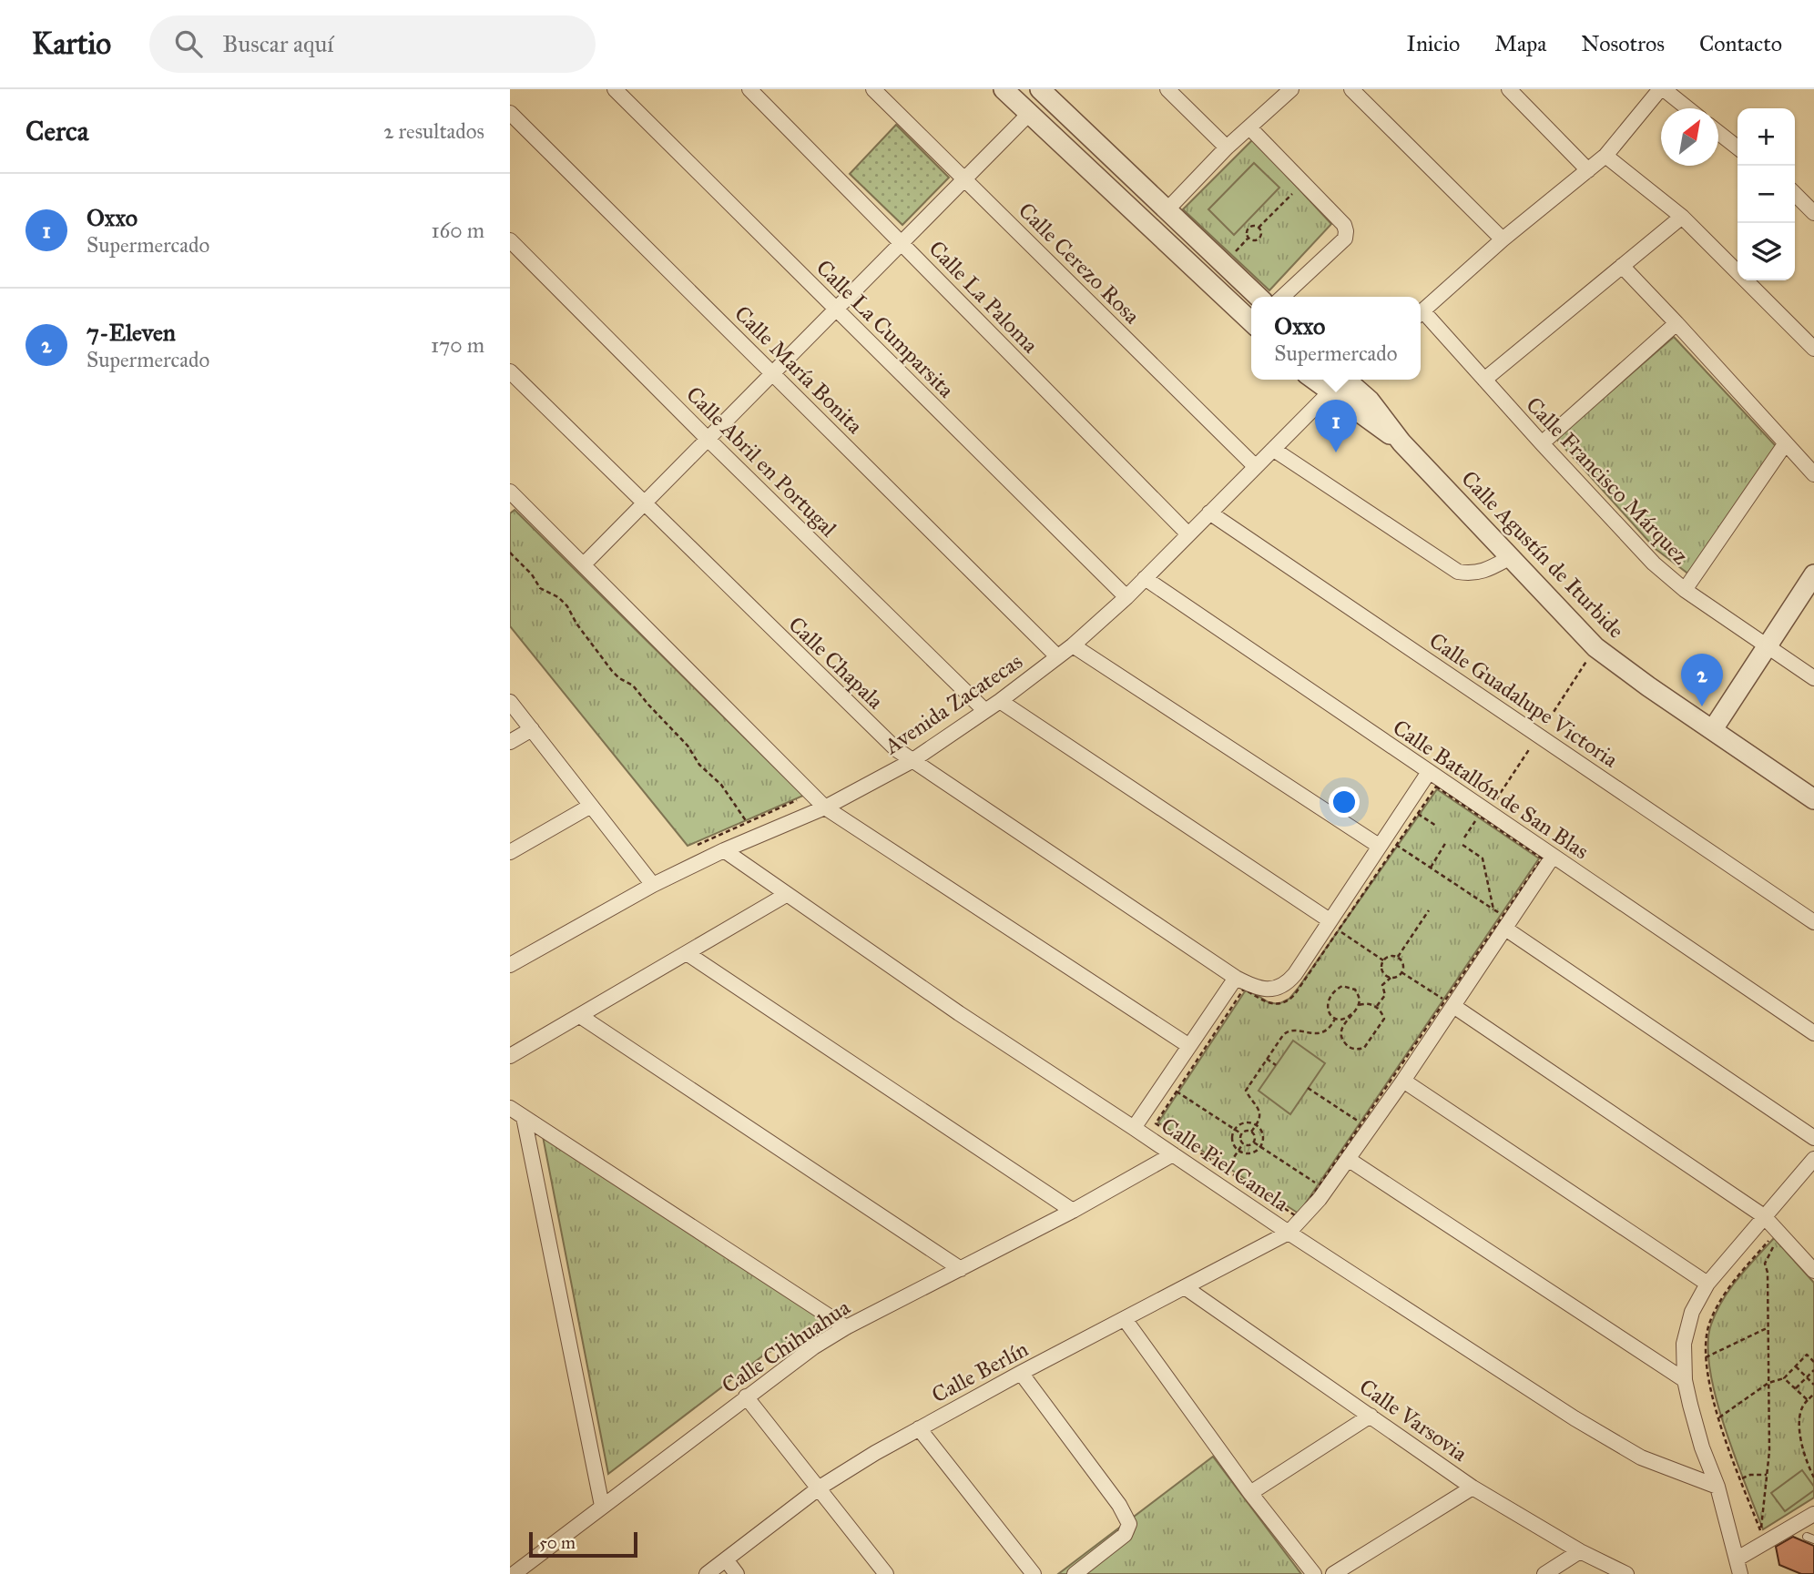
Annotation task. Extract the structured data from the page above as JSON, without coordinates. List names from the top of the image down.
{
  "streets": {
    "street": [
      "Calle Cerezo Rosa",
      "Calle La Paloma",
      "Calle La Cumparsita",
      "Calle María Bonita",
      "Calle Abril en Portugal",
      "Calle Francisco Márquez",
      "Calle Agustín de Iturbide",
      "Calle Chapala",
      "Calle Guadalupe Victoria",
      "Avenida Zacatecas",
      "Calle Batallón de San Blas",
      "Calle Piel Canela",
      "Calle Chihuahua",
      "Calle Berlín",
      "Calle Varsovia"
    ]
  },
  "crossings": [
    ["Calle Cerezo Rosa", "Avenida Zacatecas"],
    ["Calle La Paloma", "Avenida Zacatecas"],
    ["Calle La Cumparsita", "Avenida Zacatecas"],
    ["Calle María Bonita", "Avenida Zacatecas"],
    ["Calle Abril en Portugal", "Avenida Zacatecas"],
    ["Calle Agustín de Iturbide", "Avenida Zacatecas"],
    ["Calle Chapala", "Avenida Zacatecas"],
    ["Calle Guadalupe Victoria", "Avenida Zacatecas"],
    ["Avenida Zacatecas", "Calle Batallón de San Blas"],
    ["Avenida Zacatecas", "Calle Piel Canela"],
    ["Calle Batallón de San Blas", "Calle Berlín"],
    ["Calle Piel Canela", "Calle Chihuahua"],
    ["Calle Piel Canela", "Calle Berlín"],
    ["Calle Berlín", "Calle Varsovia"]
  ],
  "scale_bar": "50 m",
  "north": "top right",
  "page": {
    "header": "Kartio",
    "search": "Buscar aquí",
    "nav": [
      "Inicio",
      "Mapa",
      "Nosotros",
      "Contacto"
    ],
    "heading": ["Cerca", "2 resultados"],
    "map_buttons": ["+", "−"],
    "list": [
      {
        "mark": "1",
        "name": "Oxxo",
        "note": "Supermercado",
        "value": "160 m"
      },
      {
        "mark": "2",
        "name": "7-Eleven",
        "note": "Supermercado",
        "value": "170 m"
      }
    ],
    "popup": ["Oxxo", "Supermercado"],
    "pins": ["1", "2"],
    "scale": "50 m"
  }
}
